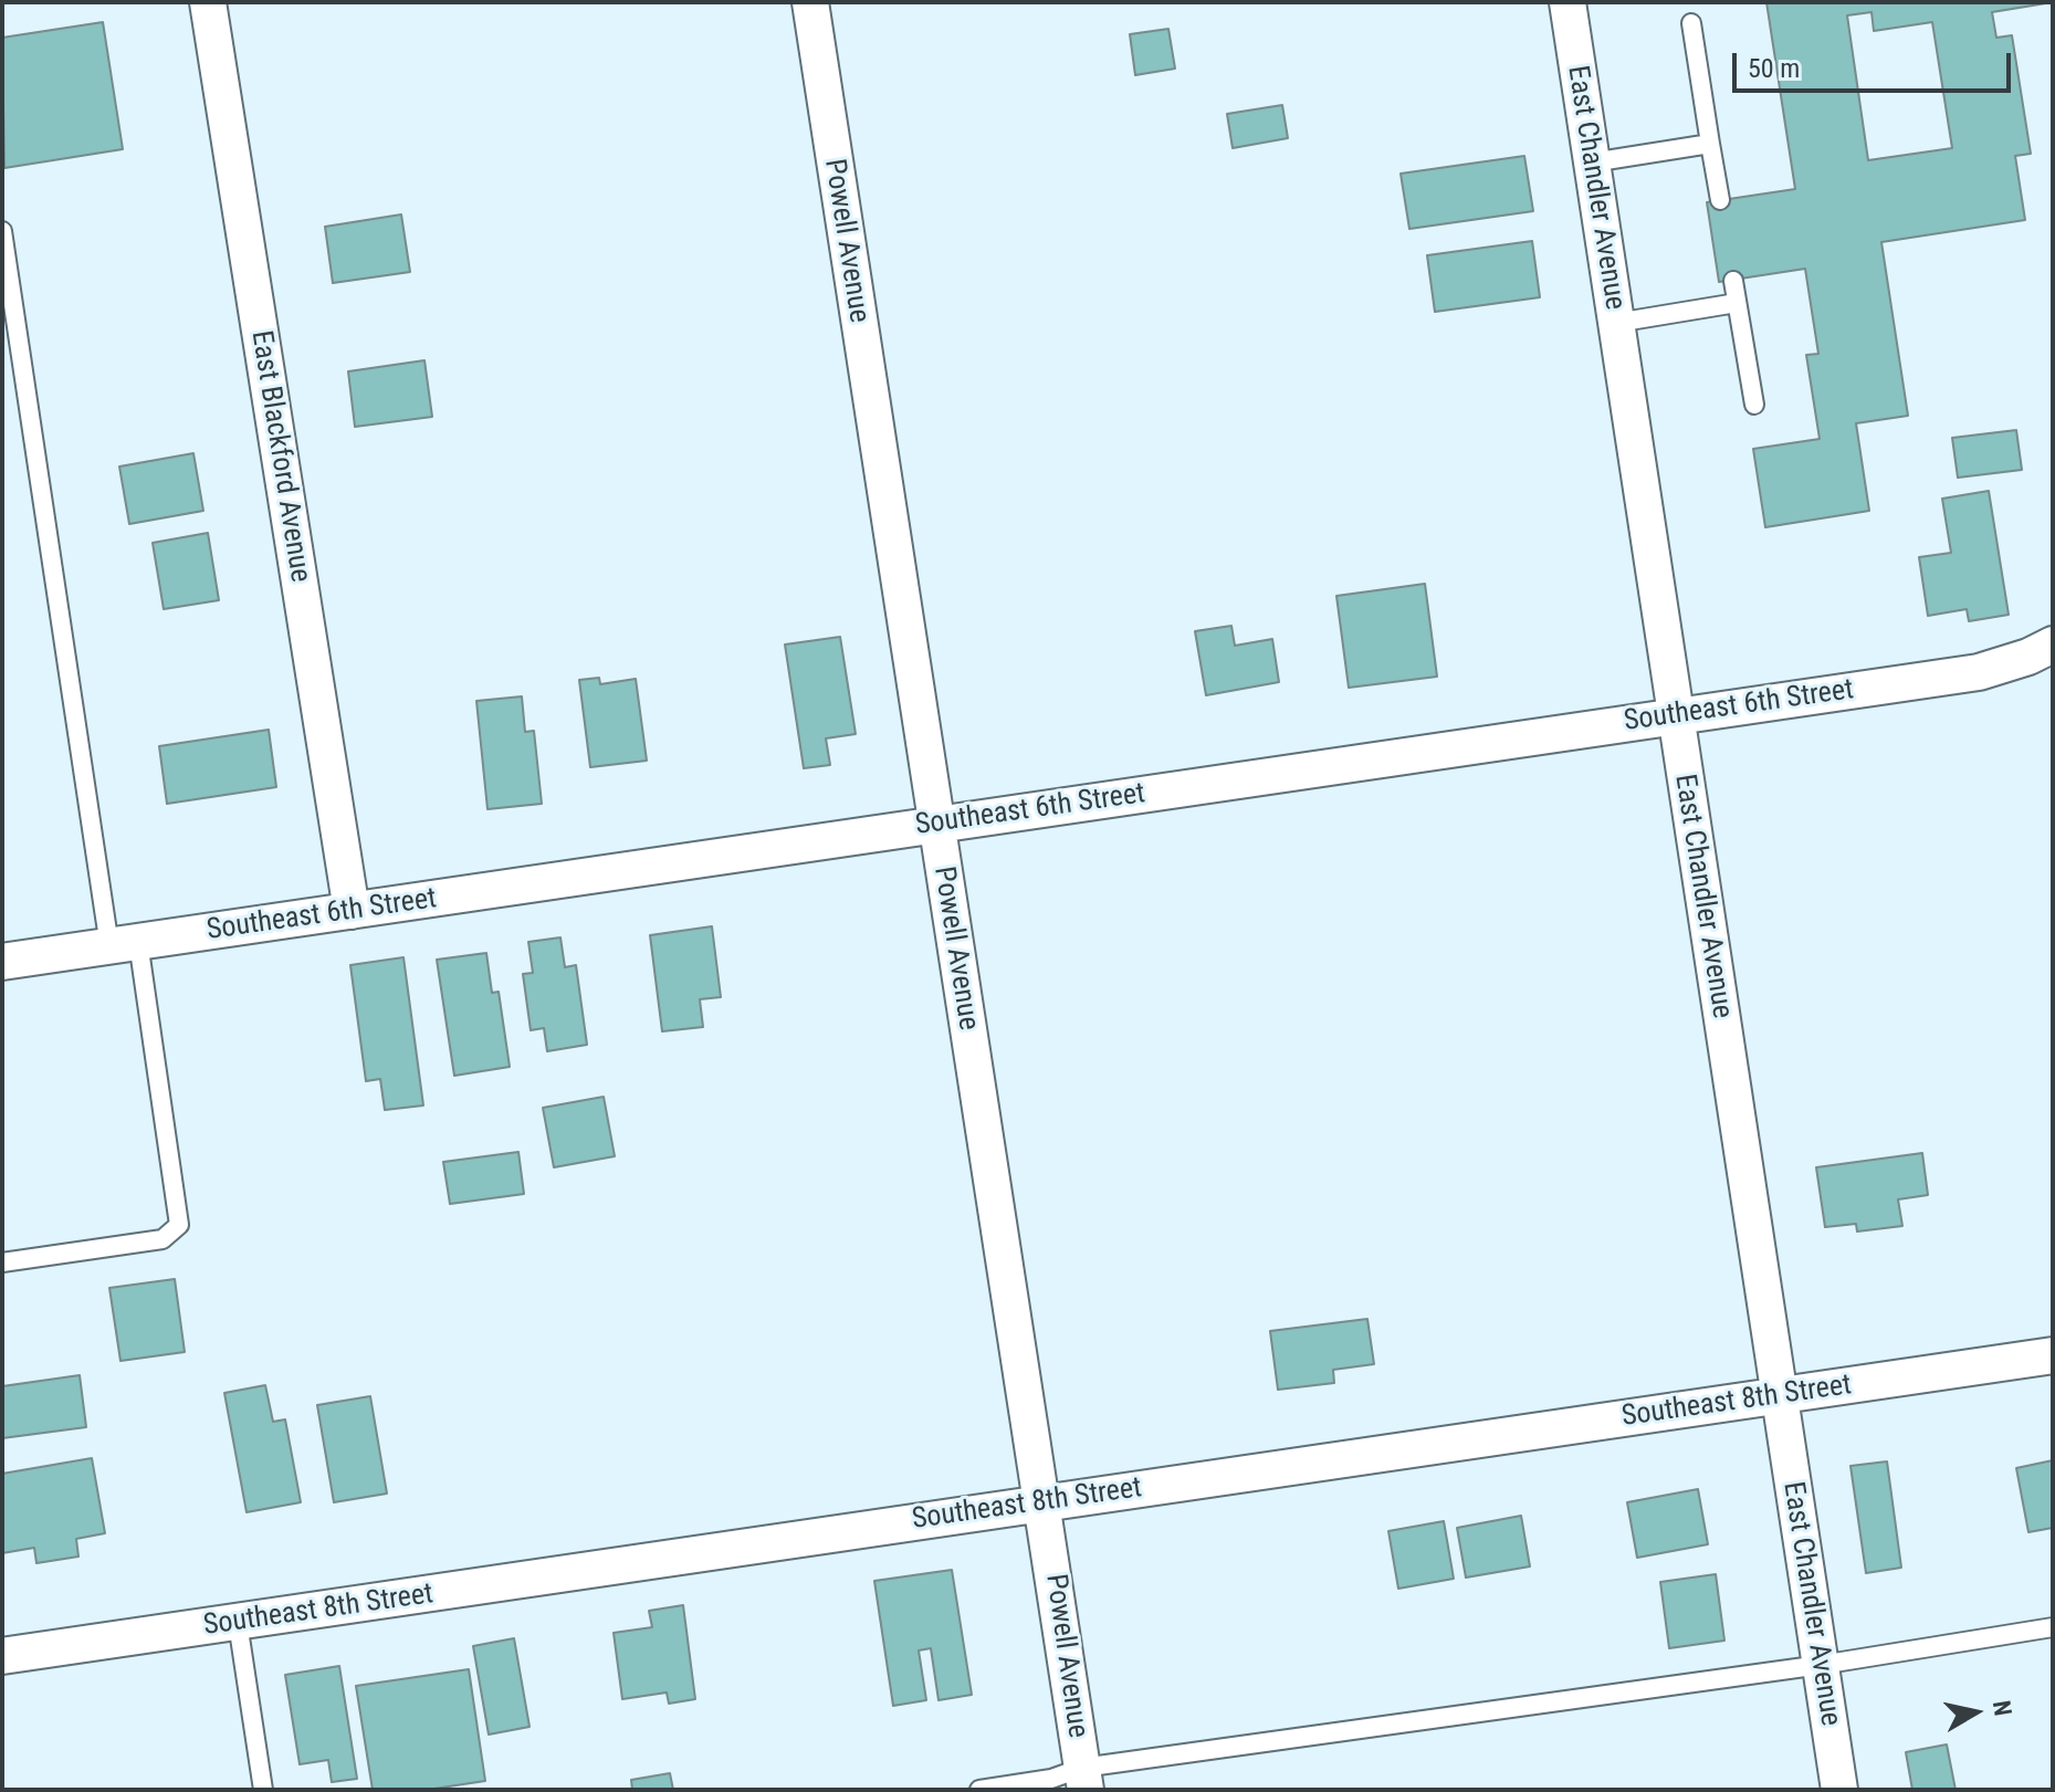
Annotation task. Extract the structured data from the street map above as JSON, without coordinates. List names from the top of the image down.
{
  "streets": {
    "street": [
      "East Chandler Avenue",
      "Powell Avenue",
      "East Blackford Avenue",
      "Southeast 6th Street",
      "Southeast 8th Street"
    ]
  },
  "crossings": [
    ["East Chandler Avenue", "Southeast 6th Street"],
    ["East Chandler Avenue", "Southeast 8th Street"],
    ["Powell Avenue", "Southeast 6th Street"],
    ["Powell Avenue", "Southeast 8th Street"],
    ["East Blackford Avenue", "Southeast 6th Street"]
  ],
  "scale_bar": "50 m",
  "north": "right"
}
